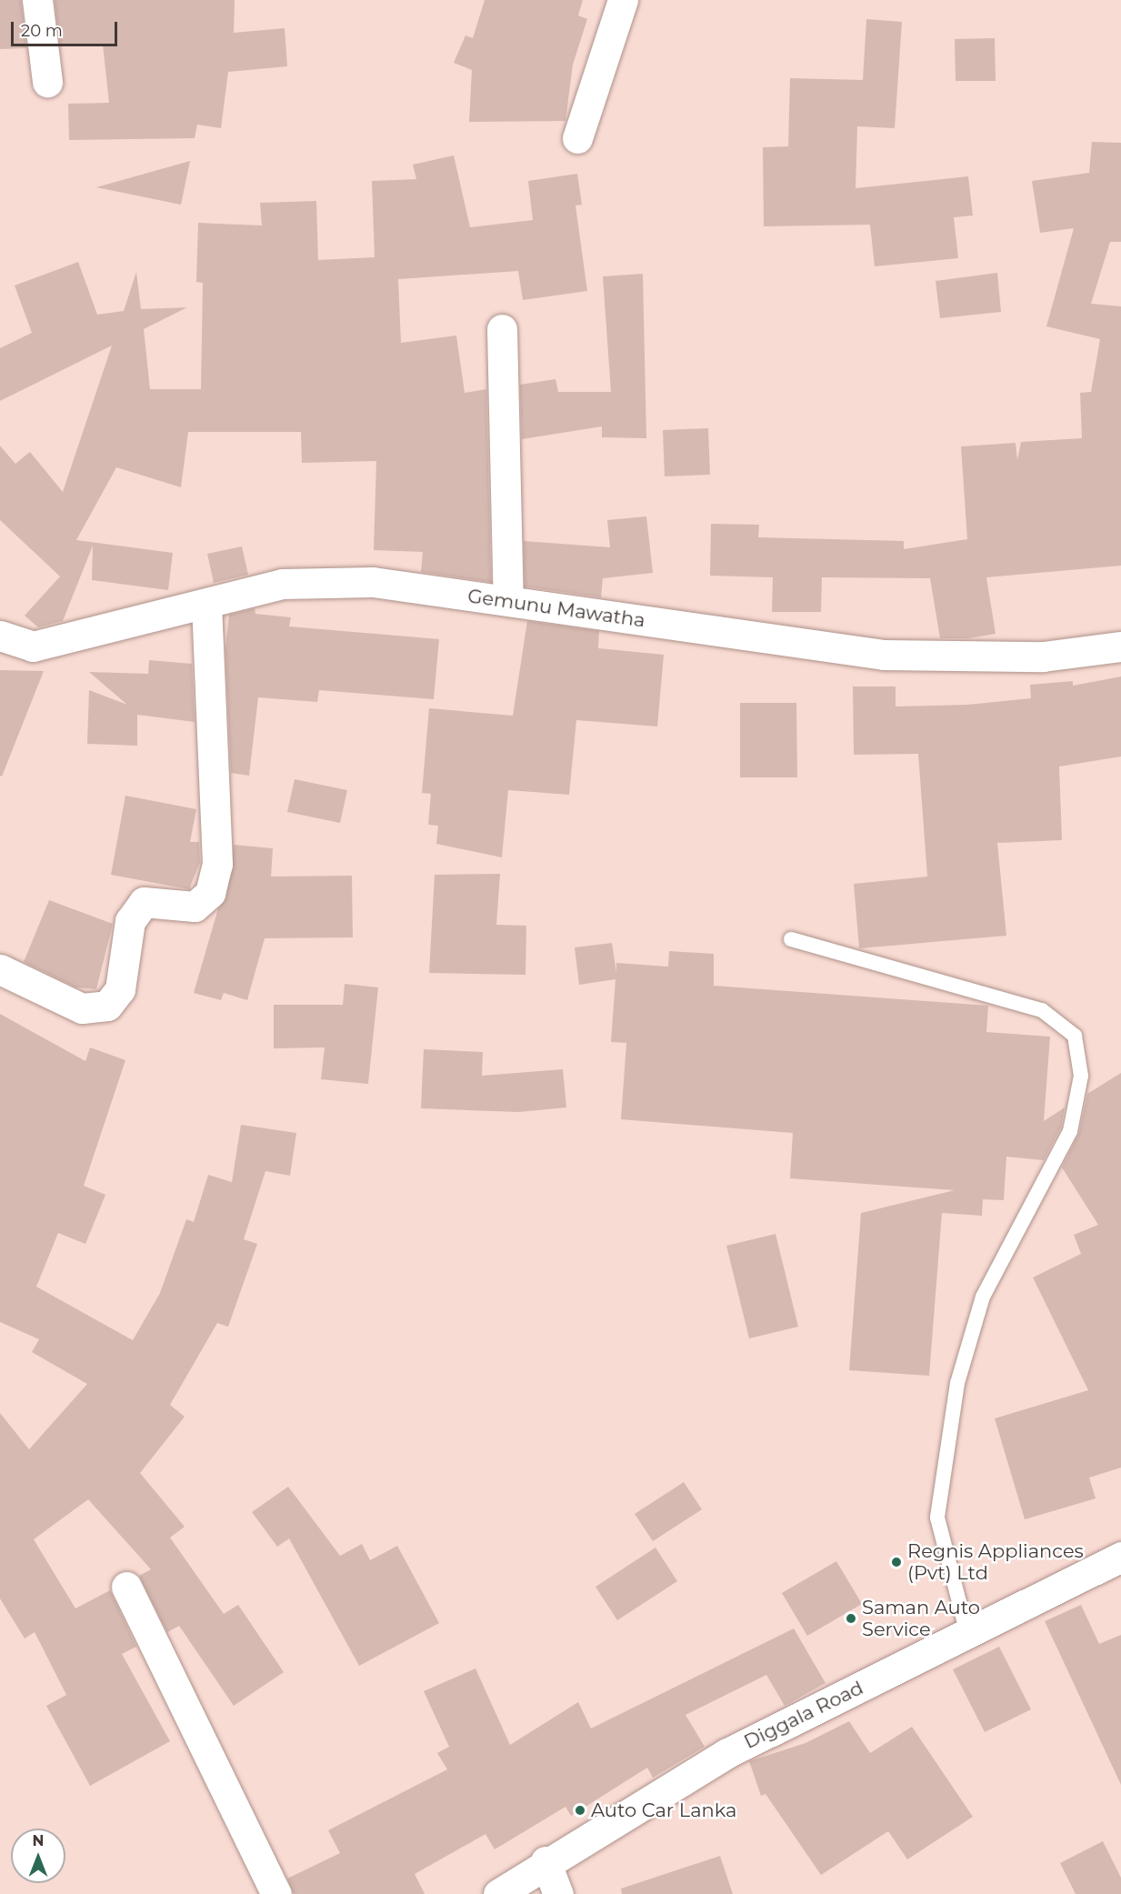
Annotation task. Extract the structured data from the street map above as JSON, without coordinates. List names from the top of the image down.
{
  "streets": {
    "street": ["Gemunu Mawatha", "Diggala Road"]
  },
  "places": ["Regnis Appliances (Pvt) Ltd", "Saman Auto Service", "Auto Car Lanka"],
  "scale_bar": "20 m",
  "north": "top"
}
